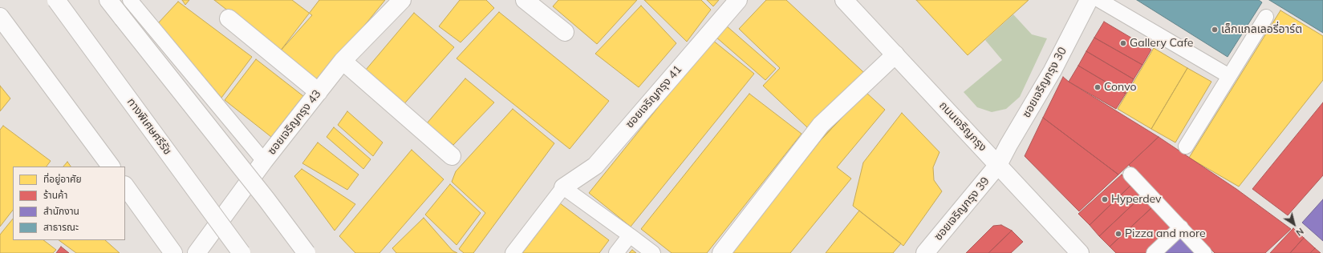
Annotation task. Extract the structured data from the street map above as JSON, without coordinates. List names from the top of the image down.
{
  "streets": {
    "main road": [
      "ซอยเจริญกรุง 30",
      "ซอยเจริญกรุง 41",
      "ซอยเจริญกรุง 43",
      "ทางพิเศษศรีรัช",
      "ถนนเจริญกรุง",
      "ซอยเจริญกรุง 39"
    ]
  },
  "crossings": [
    ["ซอยเจริญกรุง 30", "ถนนเจริญกรุง"],
    ["ซอยเจริญกรุง 30", "ซอยเจริญกรุง 39"],
    ["ถนนเจริญกรุง", "ซอยเจริญกรุง 39"]
  ],
  "places": [
    "เล็กแกลเลอรี่อาร์ต",
    "Gallery Cafe",
    "Convo",
    "Hyperdev",
    "Pizza and more"
  ],
  "legend": [
    "ที่อยู่อาศัย",
    "ร้านค้า",
    "สำนักงาน",
    "สาธารณะ"
  ],
  "north": "bottom right"
}
